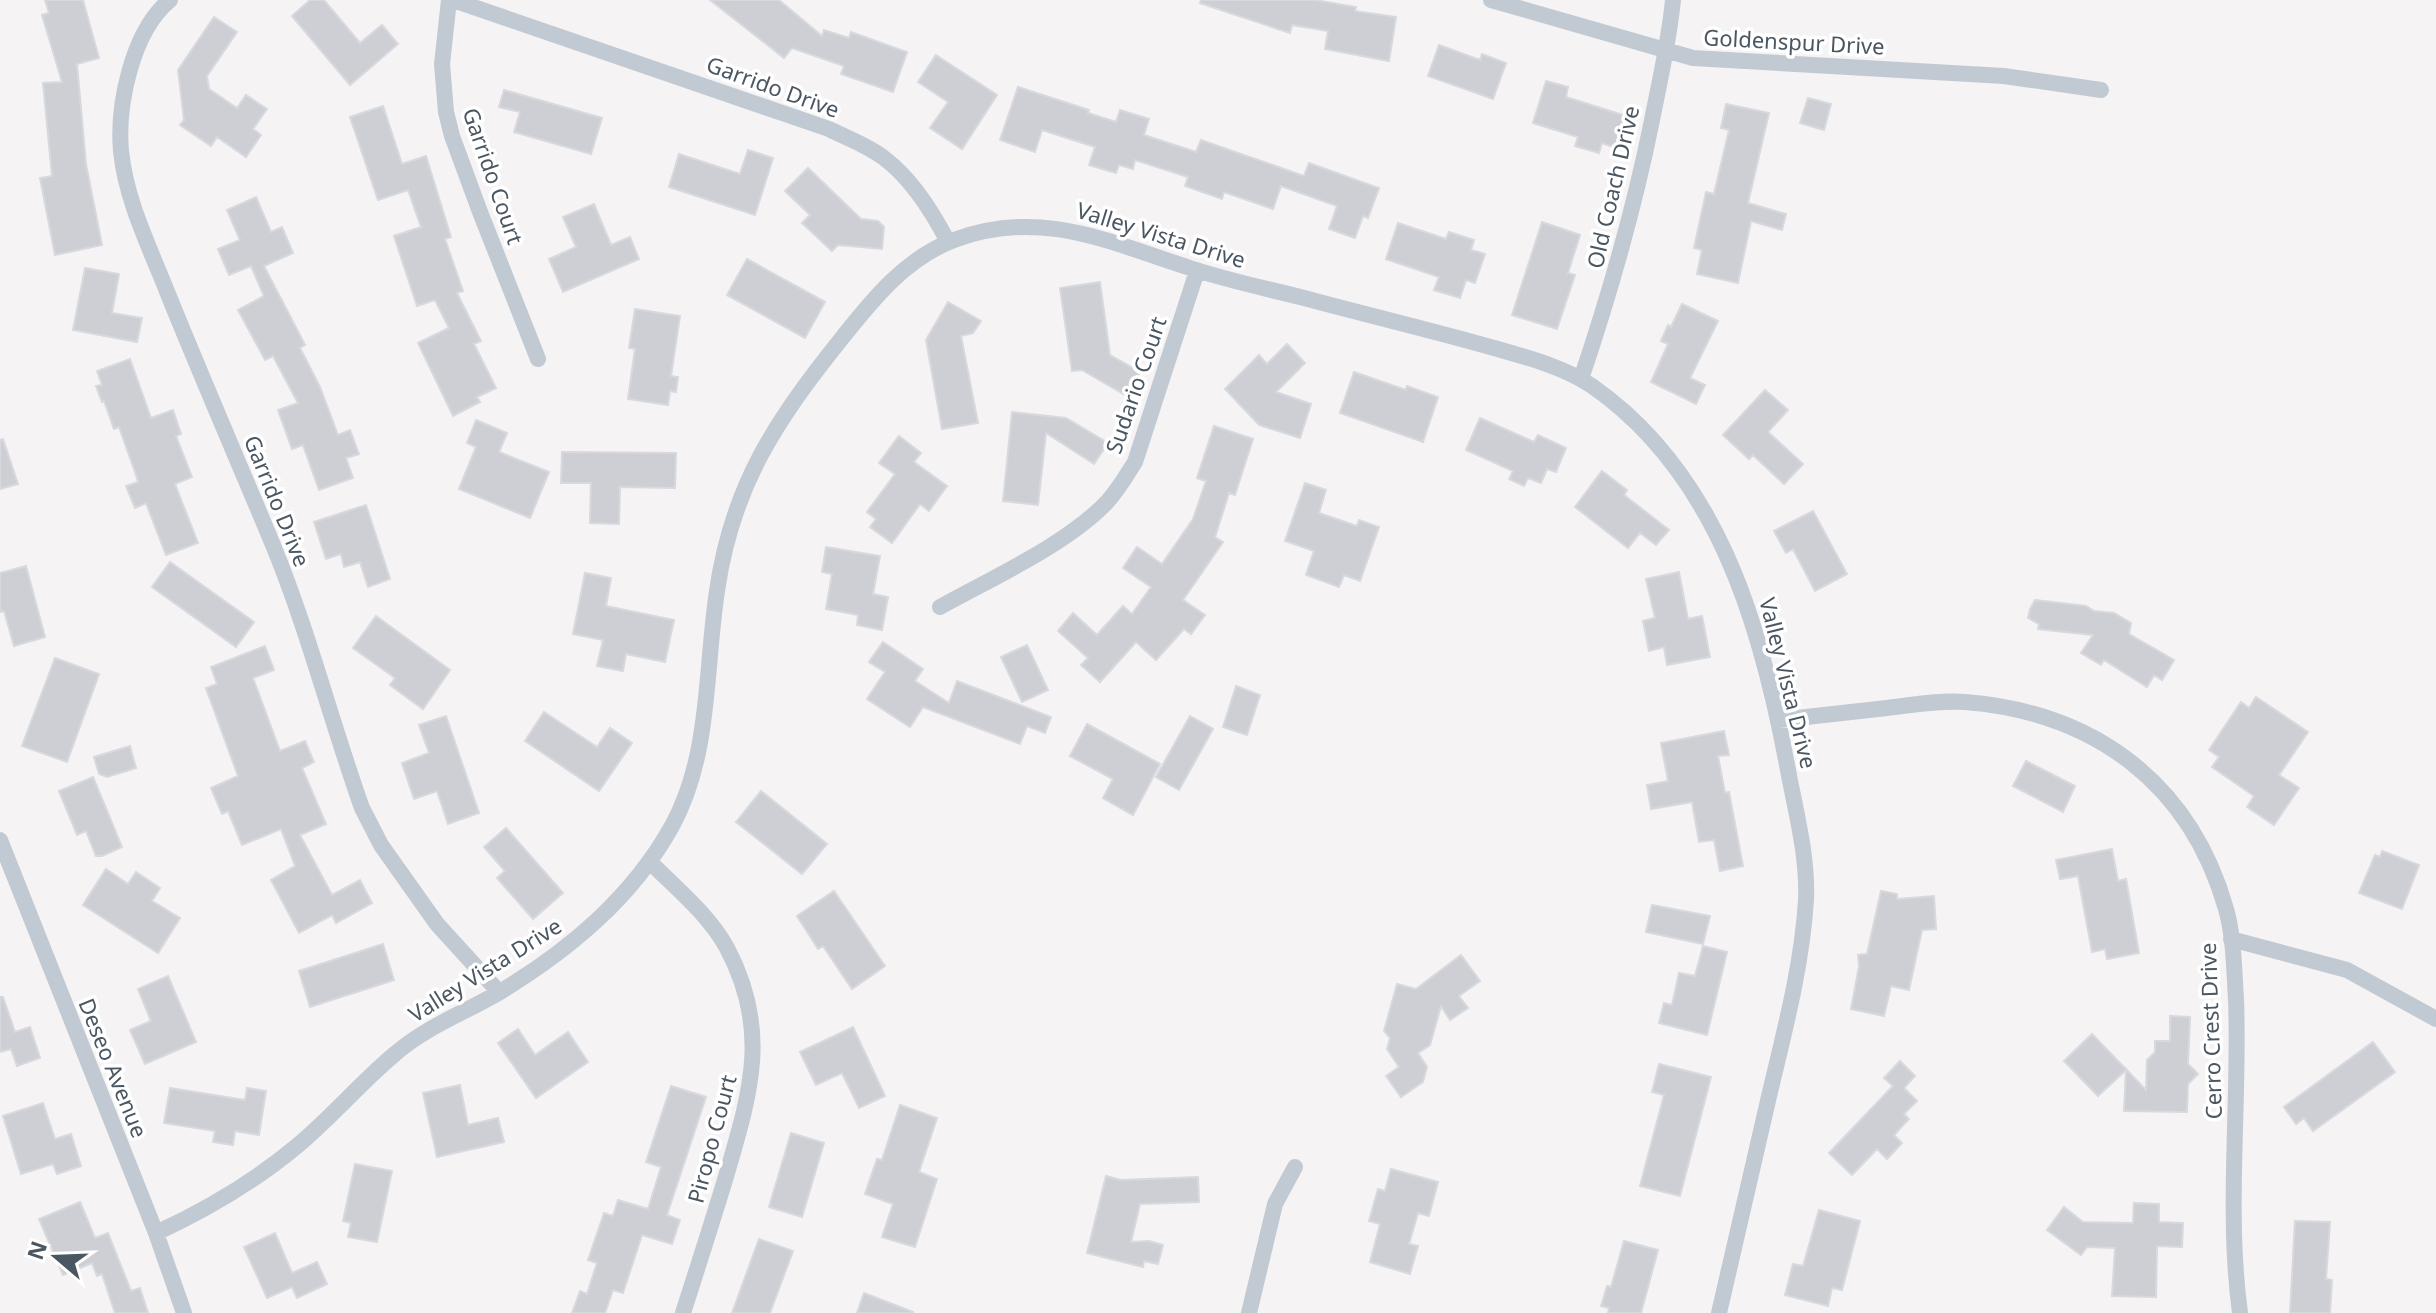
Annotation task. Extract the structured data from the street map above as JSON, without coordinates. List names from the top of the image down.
{
  "streets": {
    "street": [
      "Goldenspur Drive",
      "Garrido Drive",
      "Garrido Court",
      "Old Coach Drive",
      "Valley Vista Drive",
      "Sudario Court",
      "Cerro Crest Drive",
      "Deseo Avenue",
      "Piropo Court"
    ]
  },
  "crossings": [
    ["Goldenspur Drive", "Old Coach Drive"],
    ["Garrido Drive", "Garrido Court"],
    ["Garrido Drive", "Valley Vista Drive"],
    ["Old Coach Drive", "Valley Vista Drive"],
    ["Valley Vista Drive", "Sudario Court"],
    ["Valley Vista Drive", "Cerro Crest Drive"],
    ["Valley Vista Drive", "Deseo Avenue"],
    ["Valley Vista Drive", "Piropo Court"]
  ],
  "north": "left"
}
